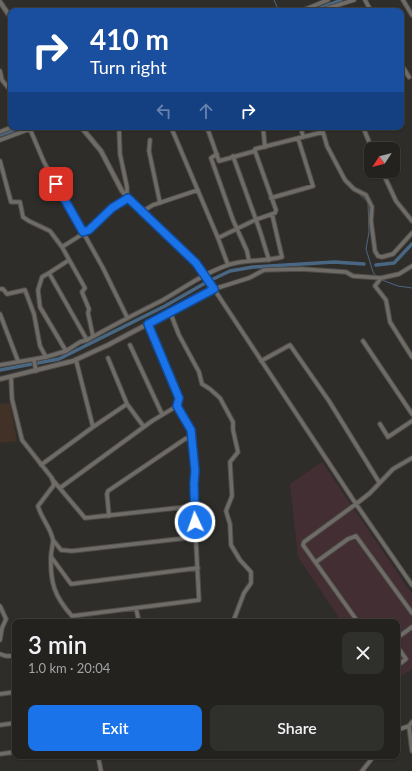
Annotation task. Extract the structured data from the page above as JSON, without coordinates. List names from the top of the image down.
{
  "north": "bottom left",
  "page": {
    "turn": ["410 m", "Turn right"],
    "heading": ["3 min", "1.0 km · 20:04"],
    "buttons": ["Exit", "Share"]
  }
}
